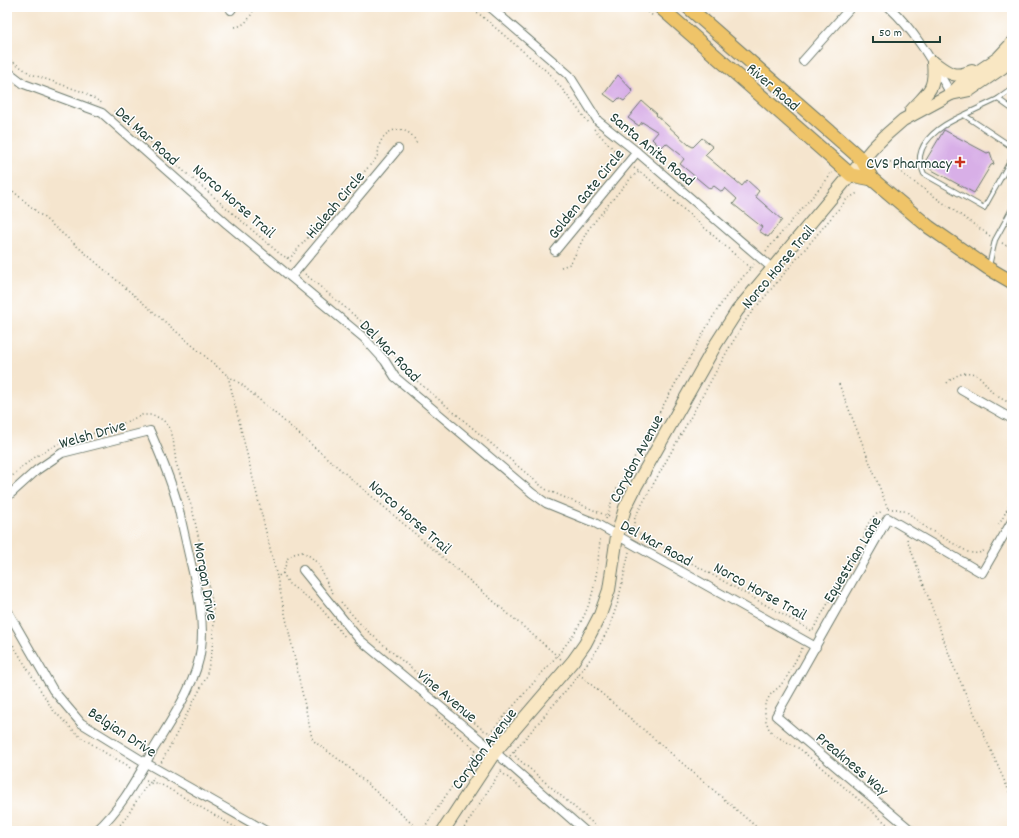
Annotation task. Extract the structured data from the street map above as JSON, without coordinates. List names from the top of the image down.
{
  "streets": {
    "main road": ["River Road", "Corydon Avenue"],
    "street": [
      "Del Mar Road",
      "Santa Anita Road",
      "Golden Gate Circle",
      "Hialeah Circle",
      "Welsh Drive",
      "Equestrian Lane",
      "Morgan Drive",
      "Vine Avenue",
      "Belgian Drive",
      "Preakness Way"
    ],
    "path": ["Norco Horse Trail"]
  },
  "crossings": [
    ["River Road", "Corydon Avenue"],
    ["Del Mar Road", "Norco Horse Trail"],
    ["Del Mar Road", "Hialeah Circle"],
    ["Del Mar Road", "Corydon Avenue"],
    ["Del Mar Road", "Equestrian Lane"],
    ["Santa Anita Road", "Golden Gate Circle"],
    ["Santa Anita Road", "Corydon Avenue"],
    ["Norco Horse Trail", "Hialeah Circle"],
    ["Norco Horse Trail", "Corydon Avenue"],
    ["Norco Horse Trail", "Vine Avenue"],
    ["Welsh Drive", "Morgan Drive"],
    ["Corydon Avenue", "Vine Avenue"],
    ["Equestrian Lane", "Preakness Way"],
    ["Morgan Drive", "Belgian Drive"]
  ],
  "places": {
    "health": ["CVS Pharmacy"]
  },
  "scale_bar": "50 m"
}
